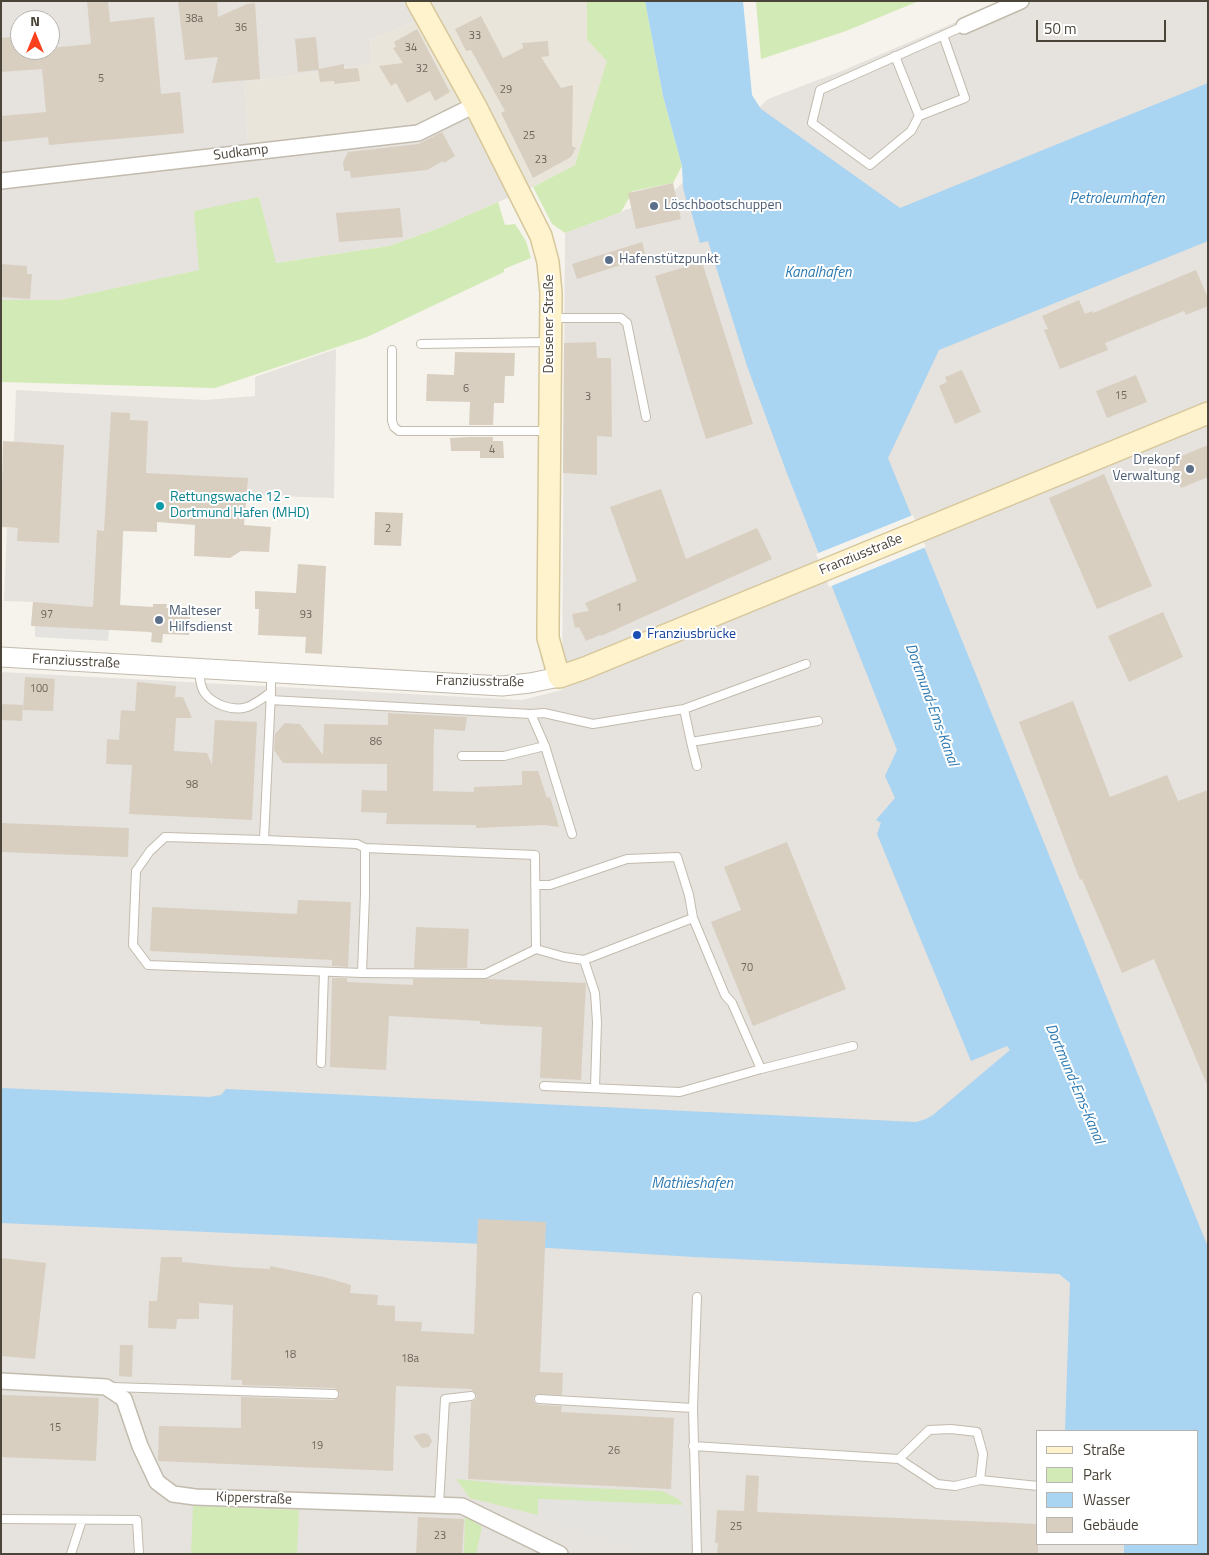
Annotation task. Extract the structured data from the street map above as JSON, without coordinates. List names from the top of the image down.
{
  "streets": {
    "main road": ["Deusener Straße", "Franziusstraße"],
    "street": ["Sudkamp", "Kipperstraße"]
  },
  "crossings": [
    ["Sudkamp", "Deusener Straße"],
    ["Deusener Straße", "Franziusstraße"]
  ],
  "water": [
    "Petroleumhafen",
    "Kanalhafen",
    "Dortmund-Ems-Kanal",
    "Mathieshafen"
  ],
  "places": [
    "Löschbootschuppen",
    "Hafenstützpunkt",
    "Drekopf Verwaltung",
    "Rettungswache 12 - Dortmund Hafen (MHD)",
    "Malteser Hilfsdienst",
    "Franziusbrücke"
  ],
  "house_numbers": [
    "38a",
    "36",
    "33",
    "34",
    "32",
    "5",
    "29",
    "25",
    "23",
    "6",
    "15",
    "3",
    "4",
    "2",
    "1",
    "97",
    "93",
    "100",
    "86",
    "98",
    "70",
    "18",
    "18a",
    "15",
    "19",
    "26",
    "25",
    "23"
  ],
  "legend": [
    "Straße",
    "Park",
    "Wasser",
    "Gebäude"
  ],
  "scale_bar": "50 m",
  "north": "top"
}
